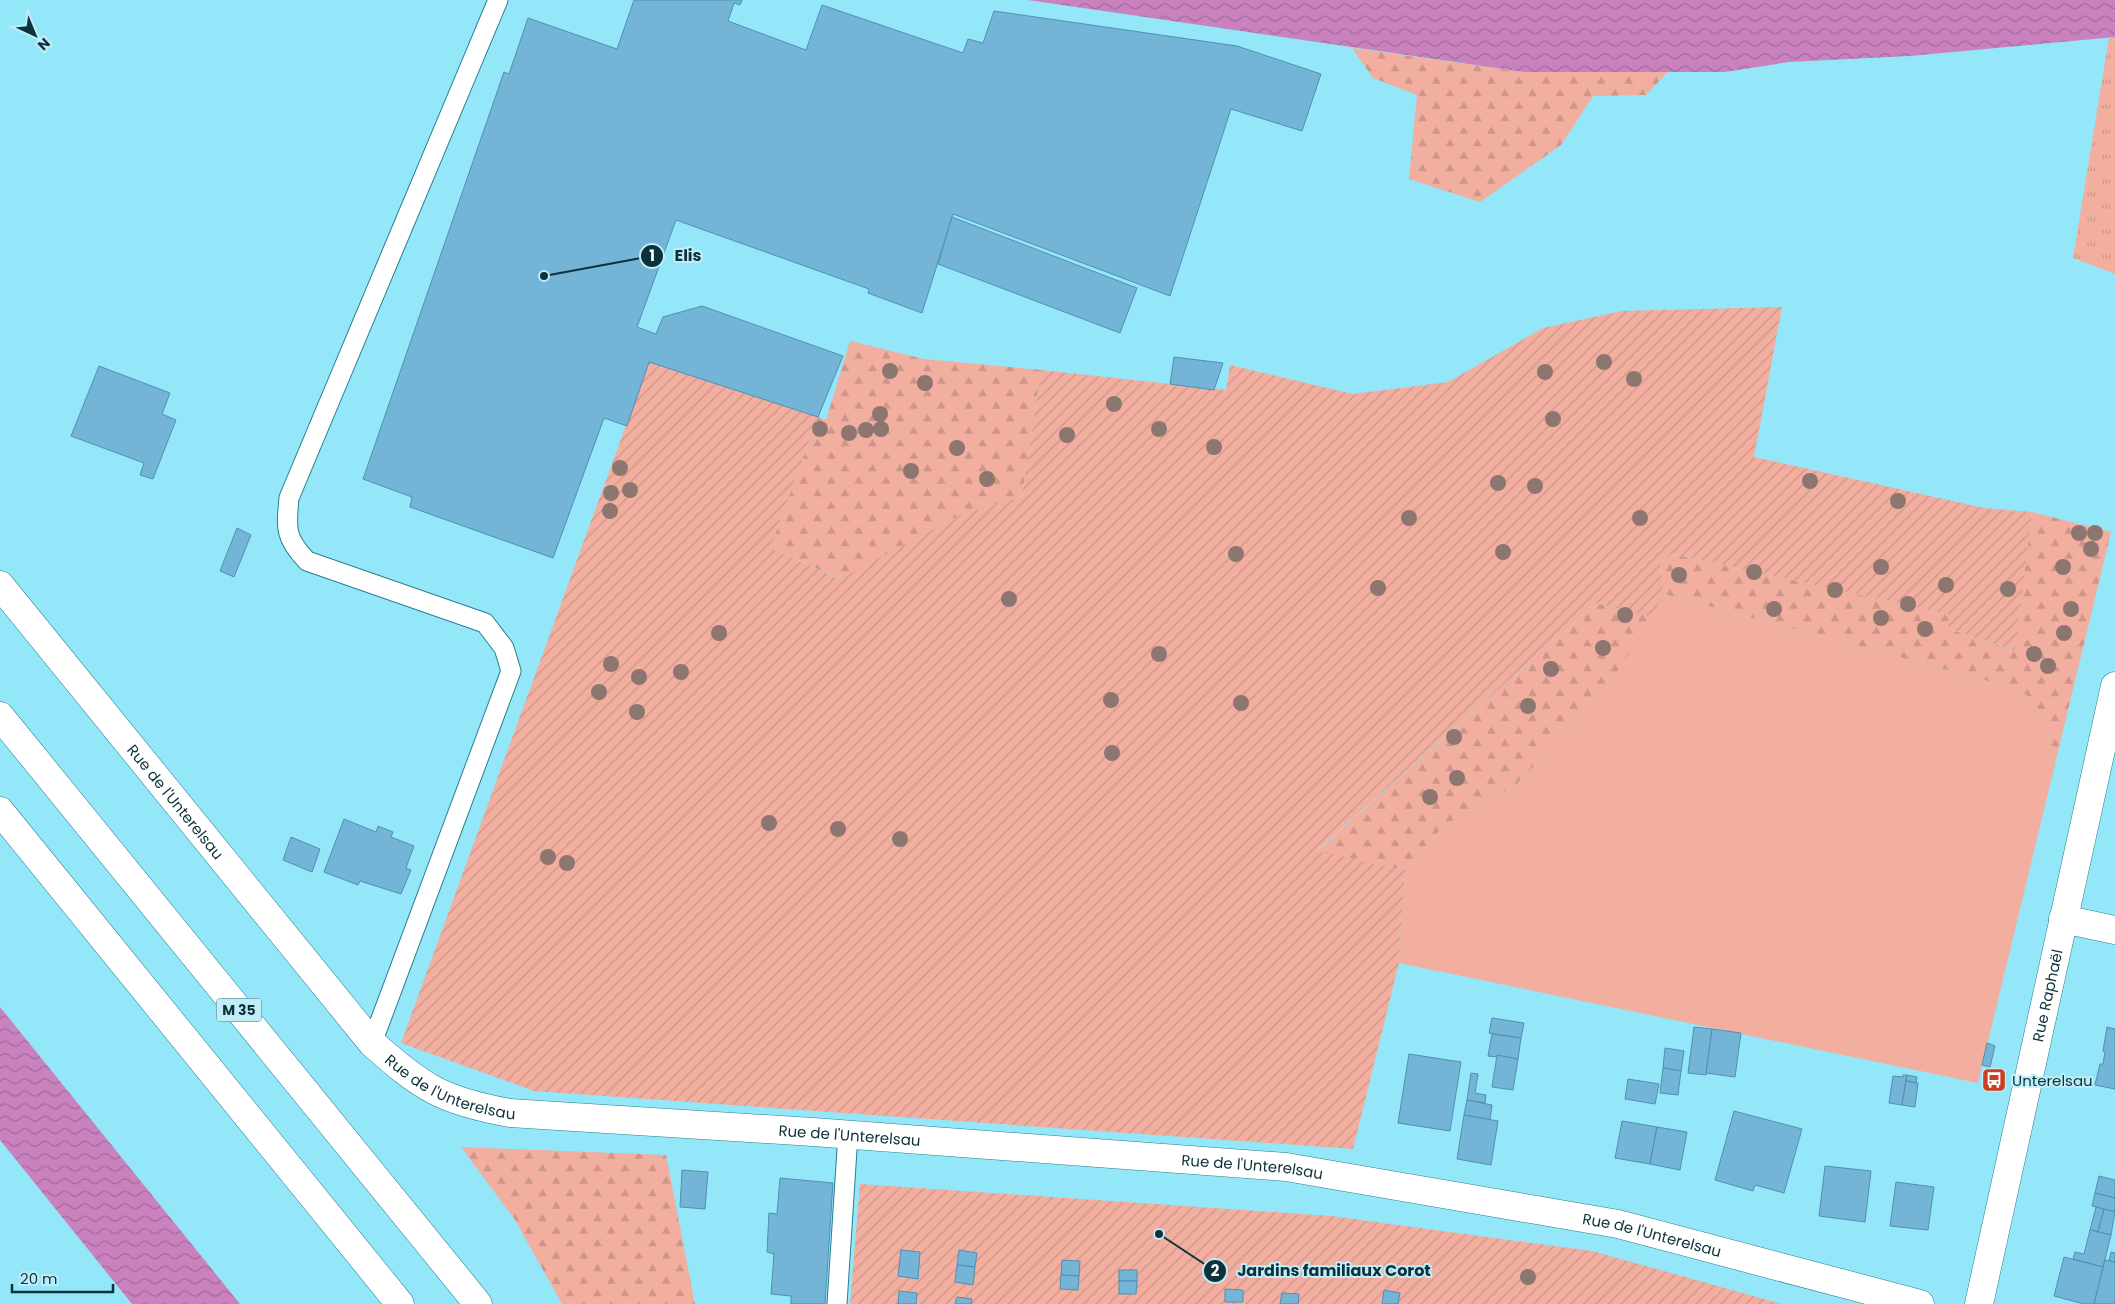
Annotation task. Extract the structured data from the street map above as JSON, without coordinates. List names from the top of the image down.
{
  "streets": {
    "main road": ["Rue de l'Unterelsau", "Rue Raphaël", "M 35"]
  },
  "places": {
    "other": ["Elis", "Jardins familiaux Corot"],
    "bus stop": ["Unterelsau"]
  },
  "scale_bar": "20 m",
  "north": "bottom right"
}
